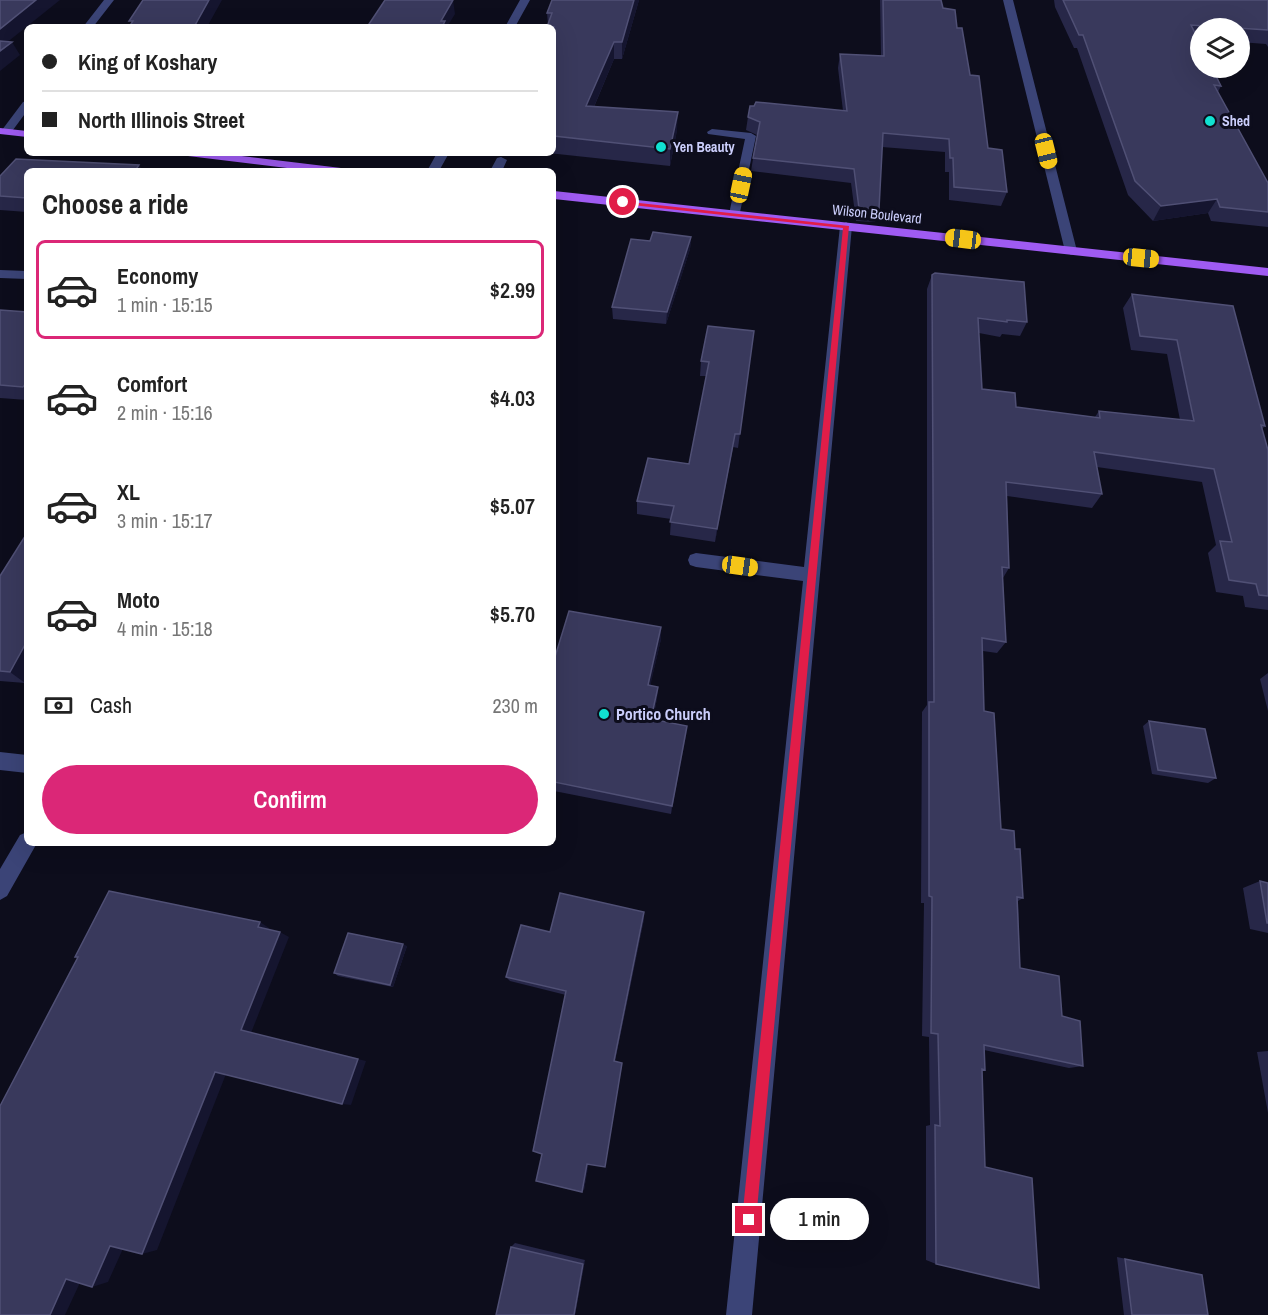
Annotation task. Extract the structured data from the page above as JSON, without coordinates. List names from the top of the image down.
{
  "streets": {
    "main road": ["Wilson Boulevard"]
  },
  "places": ["Shed", "Yen Beauty", "Portico Church"],
  "page": {
    "banner": ["King of Koshary", "North Illinois Street"],
    "heading": "Choose a ride",
    "list": [
      {
        "name": "Economy",
        "note": "1 min · 15:15",
        "value": "$2.99"
      },
      {
        "name": "Comfort",
        "note": "2 min · 15:16",
        "value": "$4.03"
      },
      {
        "name": "XL",
        "note": "3 min · 15:17",
        "value": "$5.07"
      },
      {
        "name": "Moto",
        "note": "4 min · 15:18",
        "value": "$5.70"
      }
    ],
    "pay": ["Cash", "230 m"],
    "buttons": "Confirm",
    "bubble": "1 min"
  }
}
